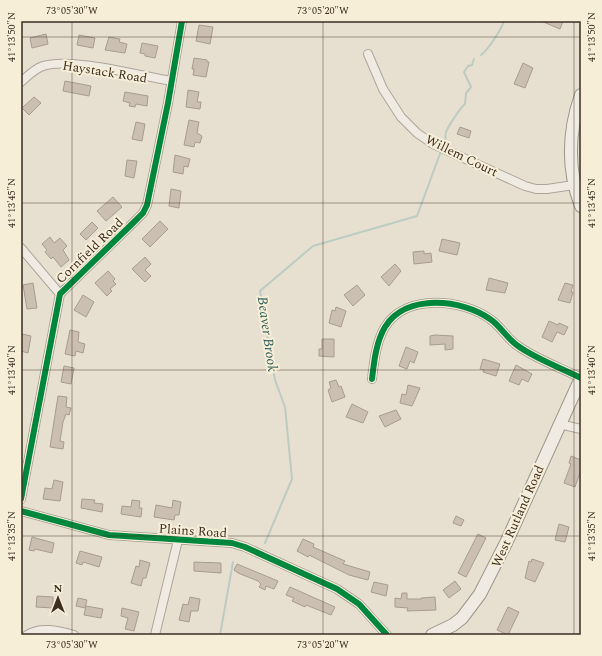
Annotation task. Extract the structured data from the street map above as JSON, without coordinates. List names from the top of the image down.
{
  "streets": {
    "main road": ["West Rutland Road"],
    "street": [
      "Haystack Road",
      "Willem Court",
      "Cornfield Road",
      "Plains Road"
    ]
  },
  "crossings": [
    ["Haystack Road", "Cornfield Road"]
  ],
  "water": ["Beaver Brook"],
  "north": "top",
  "coordinates": [
    "73°05'30\"W",
    "73°05'20\"W",
    "41°13'50\"N",
    "41°13'45\"N",
    "41°13'40\"N",
    "41°13'35\"N"
  ]
}
